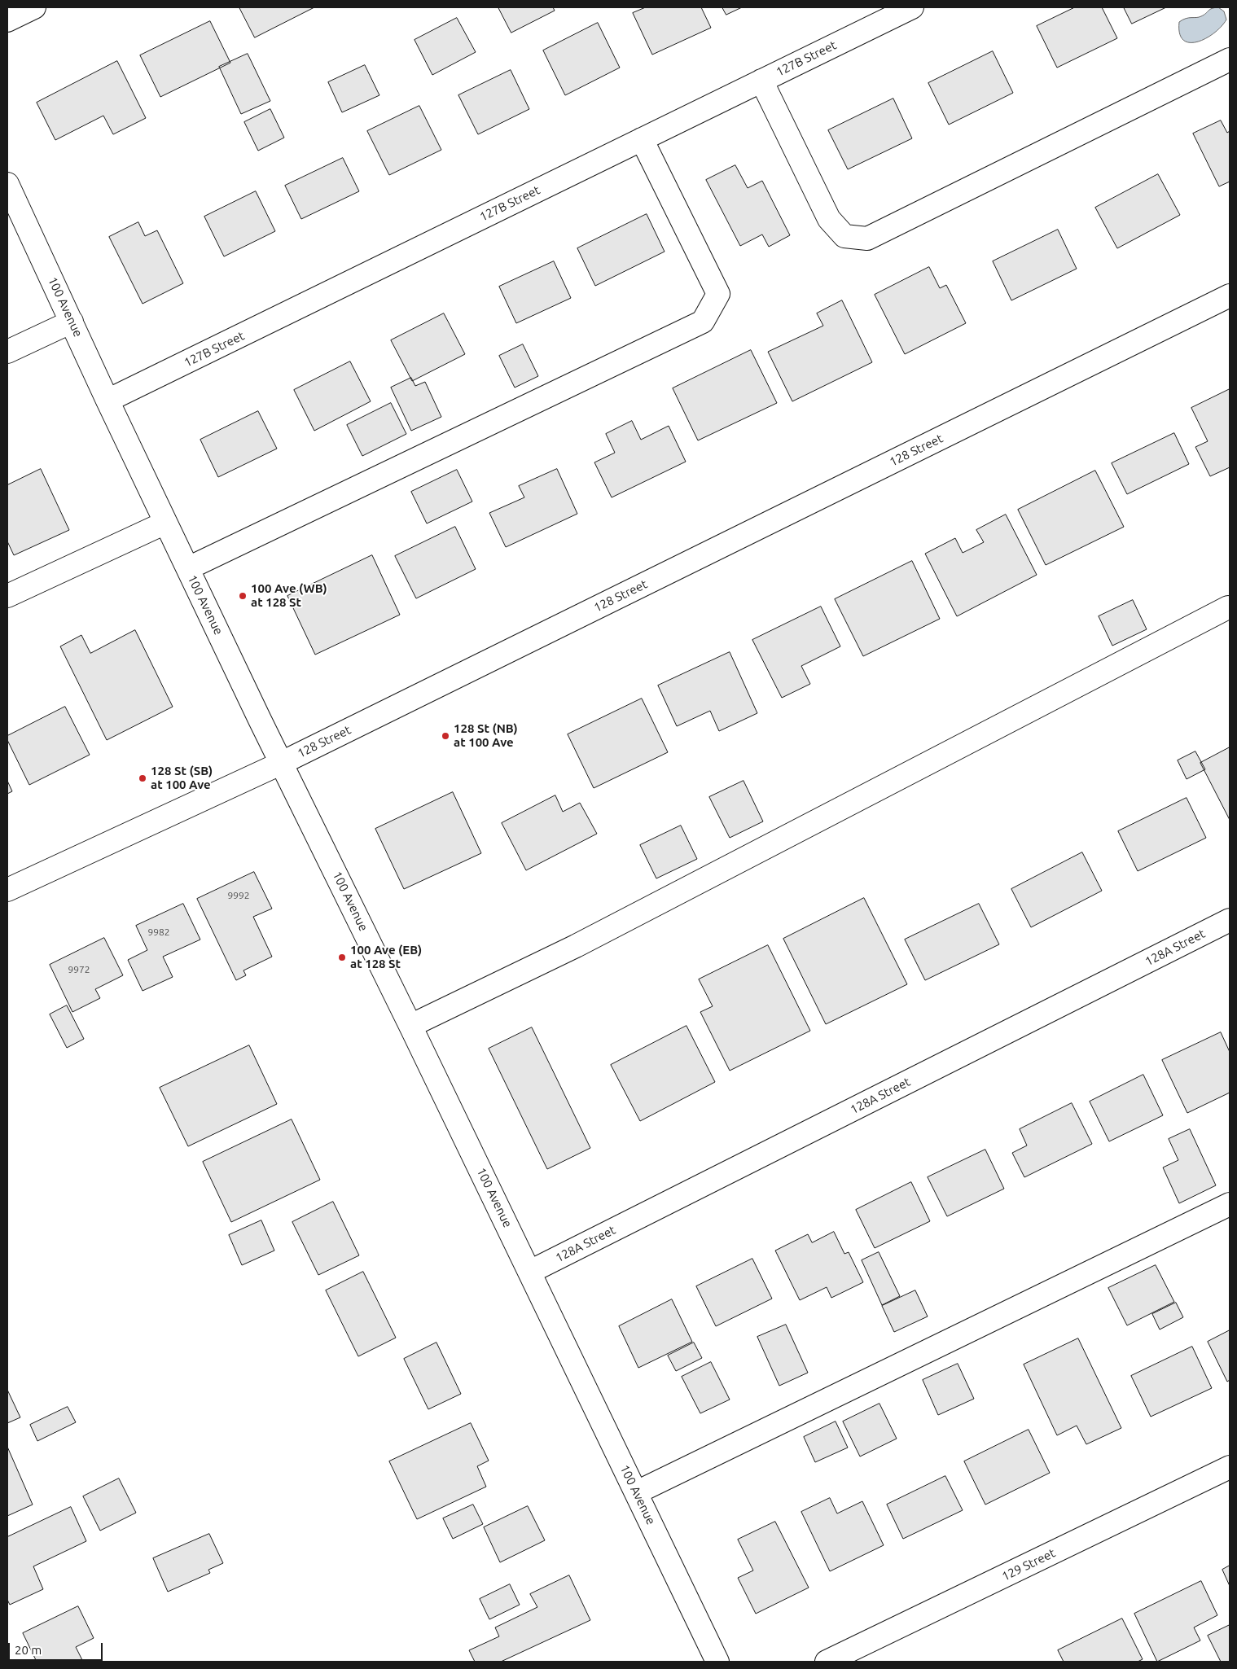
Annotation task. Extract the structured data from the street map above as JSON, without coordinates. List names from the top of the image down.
{
  "streets": {
    "street": [
      "127B Street",
      "100 Avenue",
      "128 Street",
      "128A Street",
      "129 Street"
    ]
  },
  "crossings": [
    ["127B Street", "100 Avenue"],
    ["100 Avenue", "128 Street"],
    ["100 Avenue", "128A Street"]
  ],
  "places": [
    "100 Ave (WB) at 128 St",
    "128 St (NB) at 100 Ave",
    "128 St (SB) at 100 Ave",
    "100 Ave (EB) at 128 St"
  ],
  "house_numbers": ["9992", "9982", "9972"],
  "scale_bar": "20 m"
}
